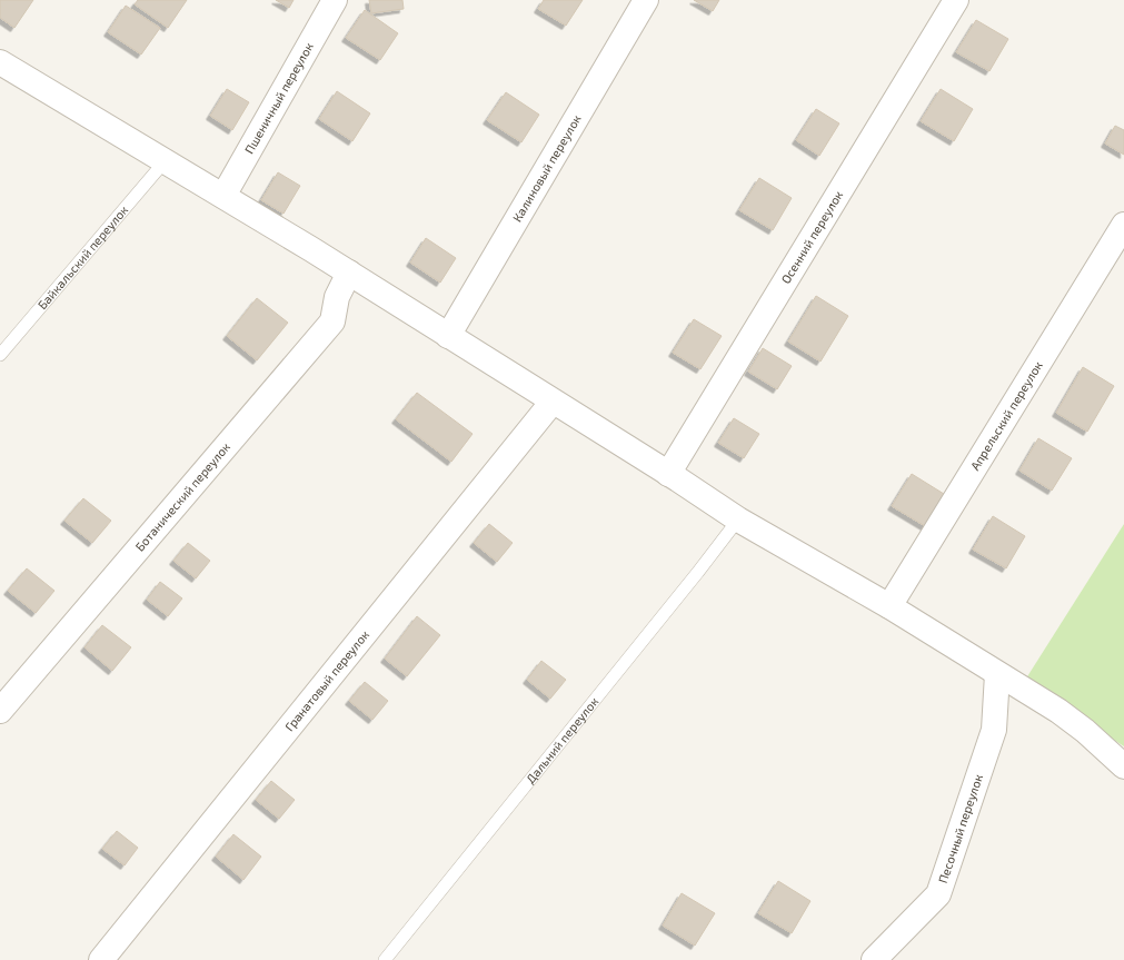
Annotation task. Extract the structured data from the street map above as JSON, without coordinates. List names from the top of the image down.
{
  "streets": {
    "street": [
      "Пшеничный переулок",
      "Калиновый переулок",
      "Осенний переулок",
      "Апрельский переулок",
      "Ботанический переулок",
      "Гранатовый переулок",
      "Песочный переулок"
    ],
    "lane": ["Байкальский переулок", "Дальний переулок"]
  }
}
